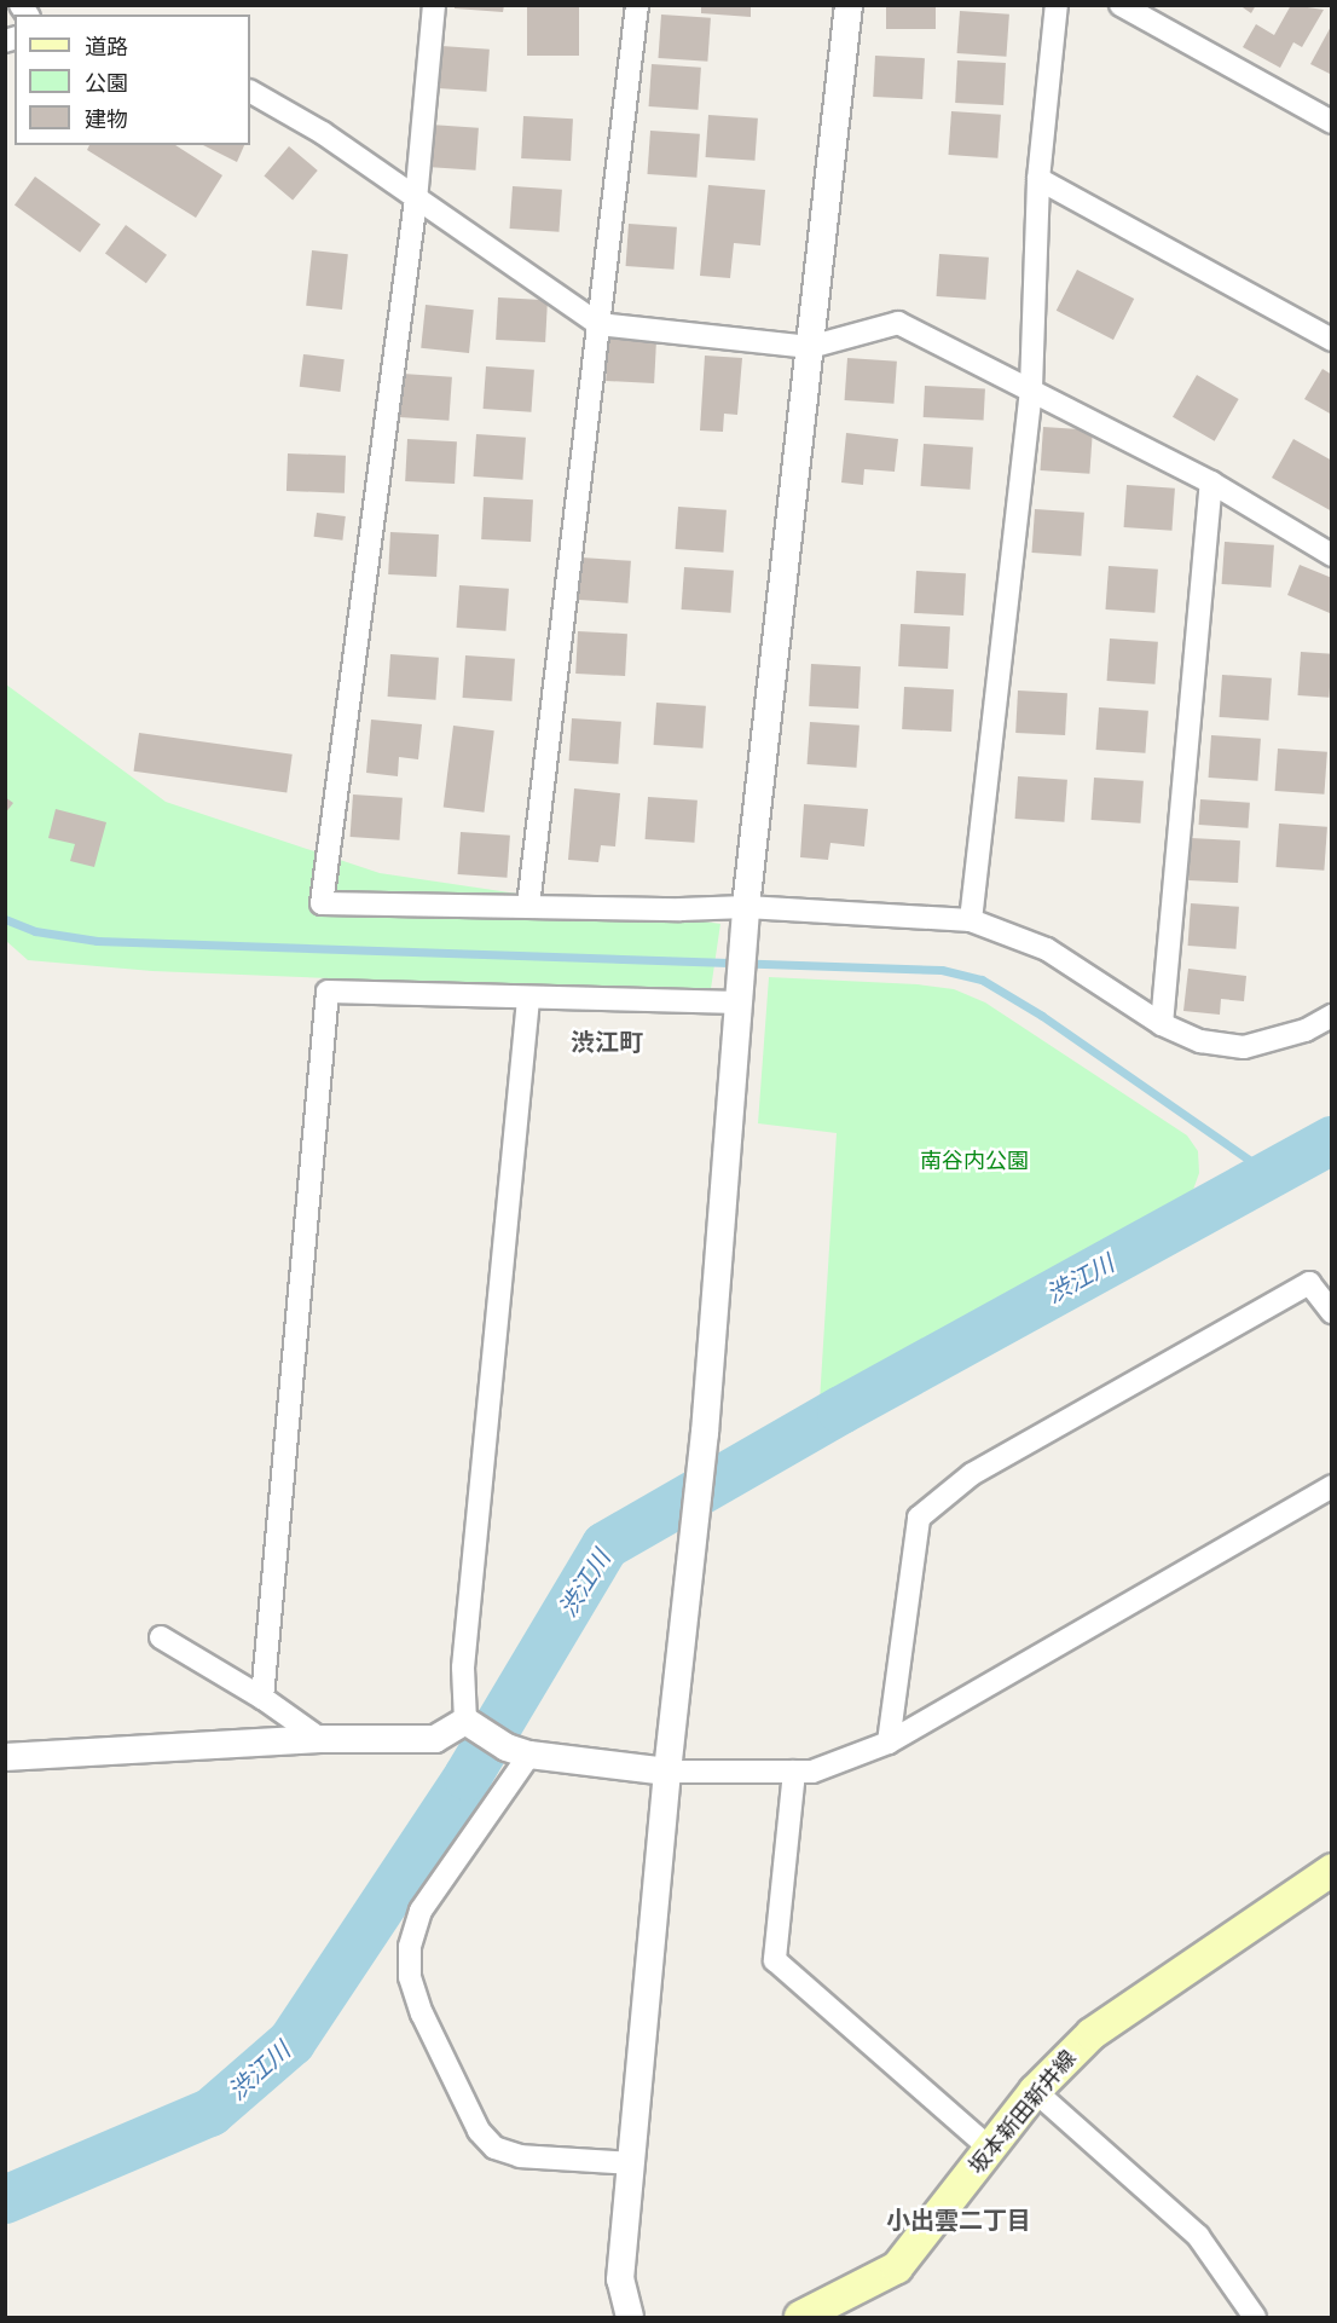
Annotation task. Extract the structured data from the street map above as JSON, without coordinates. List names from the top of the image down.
{
  "streets": {
    "main road": ["坂本新田新井線"]
  },
  "districts": ["渋江町", "小出雲二丁目"],
  "water": ["渋江川"],
  "parks": ["南谷内公園"],
  "legend": ["道路", "公園", "建物"]
}
